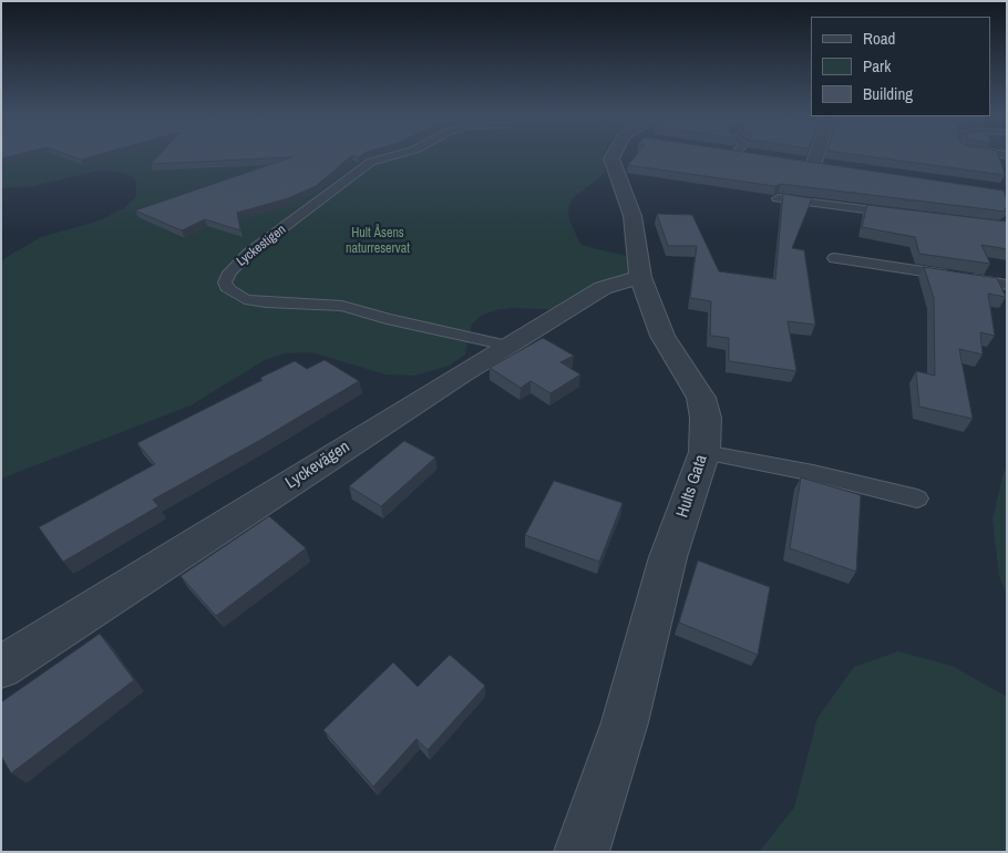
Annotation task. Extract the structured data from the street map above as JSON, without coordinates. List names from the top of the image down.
{
  "streets": {
    "street": ["Lyckevägen", "Hults Gata"],
    "lane": ["Lyckestigen"]
  },
  "crossings": [
    ["Lyckestigen", "Lyckevägen"],
    ["Lyckevägen", "Hults Gata"]
  ],
  "parks": ["Hult Åsens naturreservat"],
  "legend": ["Road", "Park", "Building"]
}
